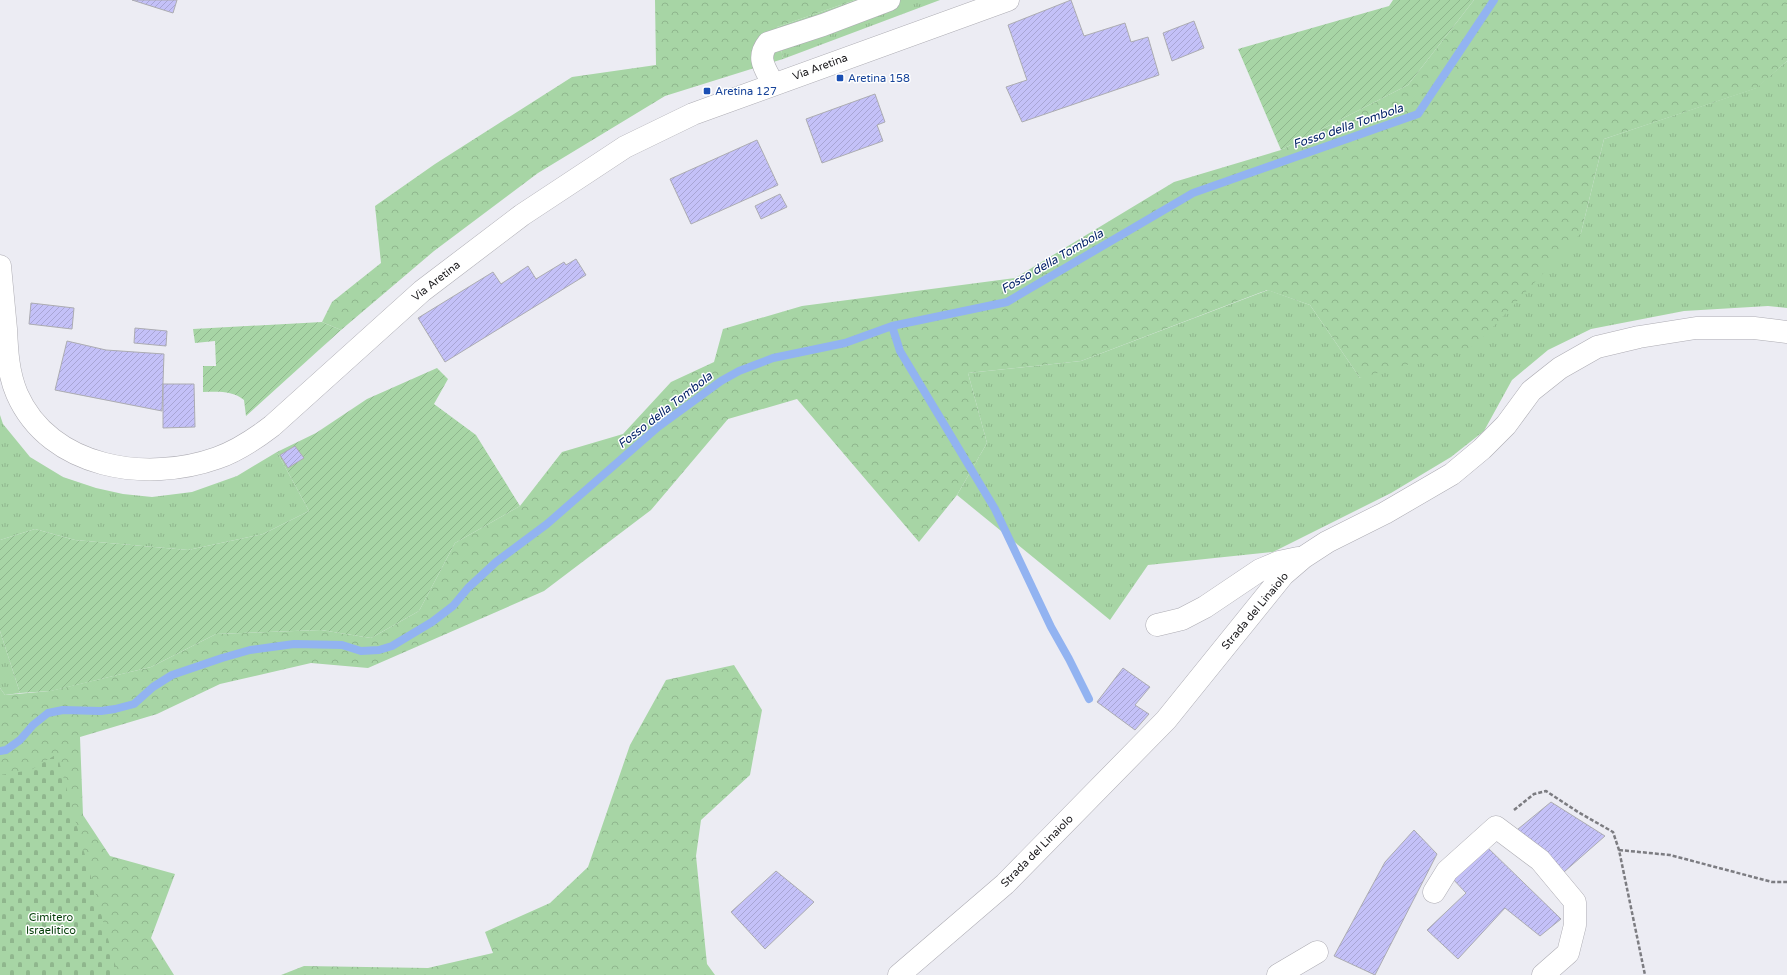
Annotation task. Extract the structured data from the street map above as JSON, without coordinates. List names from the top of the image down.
{
  "streets": {
    "main road": ["Via Aretina", "Strada del Linaiolo"]
  },
  "water": ["Fosso della Tombola"],
  "parks": ["Cimitero Israelitico"],
  "places": {
    "transit": ["Aretina 158", "Aretina 127"]
  }
}
